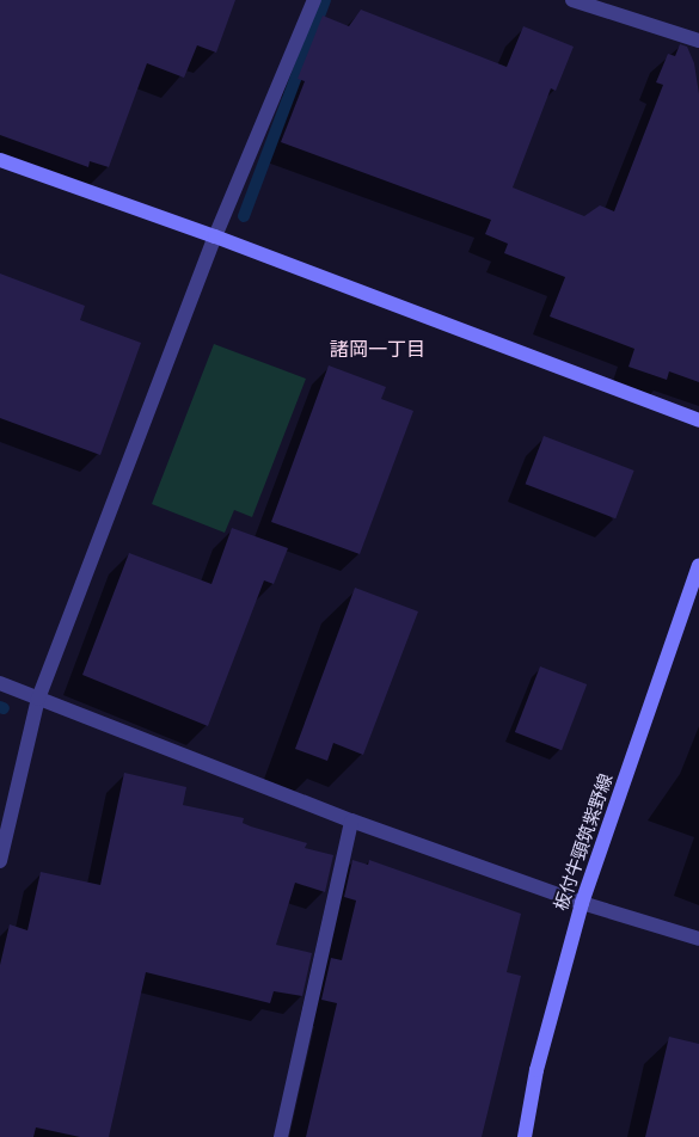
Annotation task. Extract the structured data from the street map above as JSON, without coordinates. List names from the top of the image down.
{
  "streets": {
    "street": ["板付牛頸筑紫野線"]
  },
  "districts": ["諸岡一丁目"]
}
